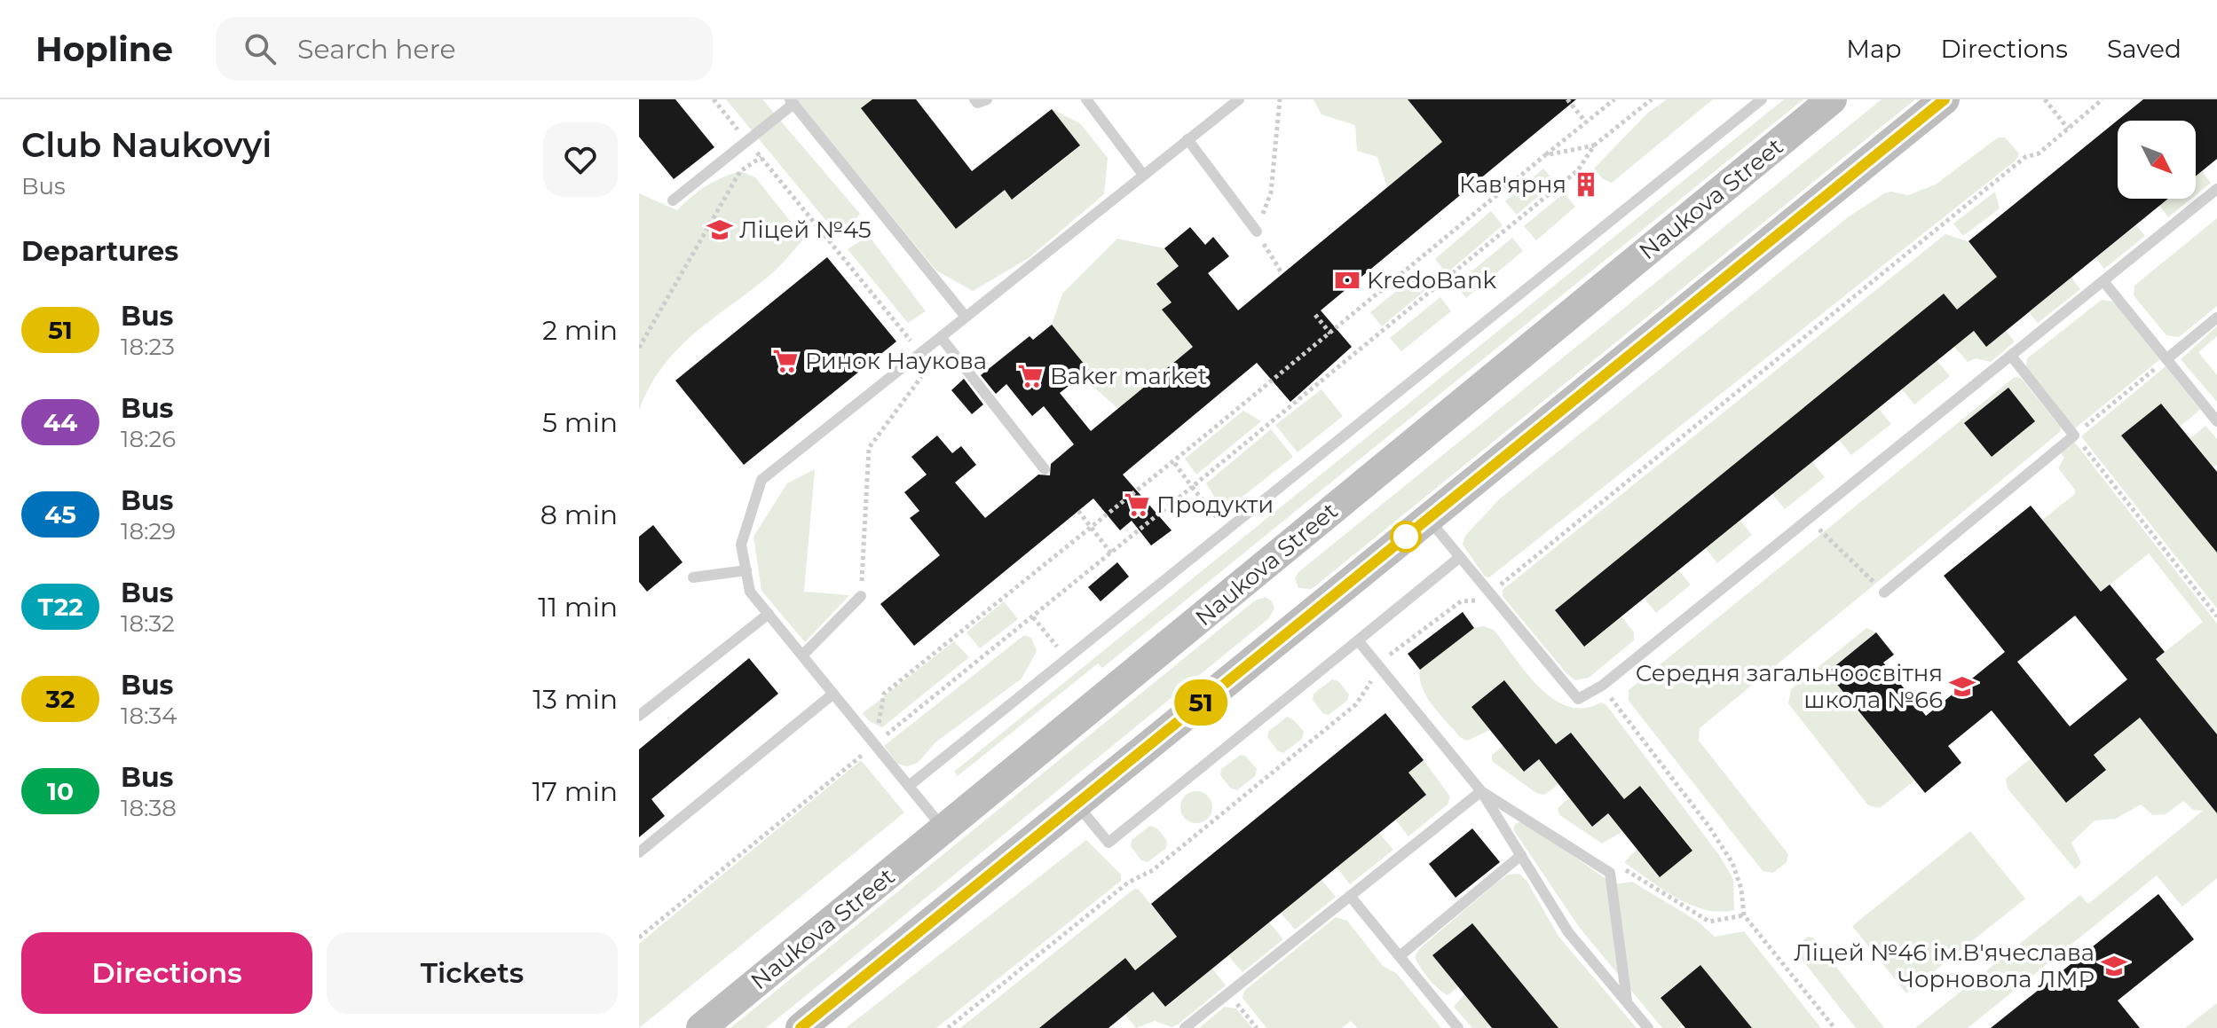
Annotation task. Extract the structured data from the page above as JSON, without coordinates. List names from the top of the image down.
{
  "streets": {
    "main road": ["Naukova Street"]
  },
  "places": {
    "building": ["Кав'ярня"],
    "school or university": ["Ліцей №45", "Середня загальноосвітня школа №66", "Ліцей №46 ім.В'ячеслава Чорновола ЛМР"],
    "bank": ["KredoBank"],
    "supermarket": ["Ринок Наукова", "Baker market", "Продукти"]
  },
  "lines": ["bus line 51"],
  "north": "bottom right",
  "page": {
    "header": "Hopline",
    "search": "Search here",
    "nav": ["Map", "Directions", "Saved"],
    "heading": [
      ["Club Naukovyi", "Bus"],
      "Departures"
    ],
    "on_map": "51",
    "list": [
      {
        "mark": "51",
        "name": "Bus",
        "note": "18:23",
        "value": "2 min"
      },
      {
        "mark": "44",
        "name": "Bus",
        "note": "18:26",
        "value": "5 min"
      },
      {
        "mark": "45",
        "name": "Bus",
        "note": "18:29",
        "value": "8 min"
      },
      {
        "mark": "Т22",
        "name": "Bus",
        "note": "18:32",
        "value": "11 min"
      },
      {
        "mark": "32",
        "name": "Bus",
        "note": "18:34",
        "value": "13 min"
      },
      {
        "mark": "10",
        "name": "Bus",
        "note": "18:38",
        "value": "17 min"
      }
    ],
    "buttons": ["Directions", "Tickets"]
  }
}
